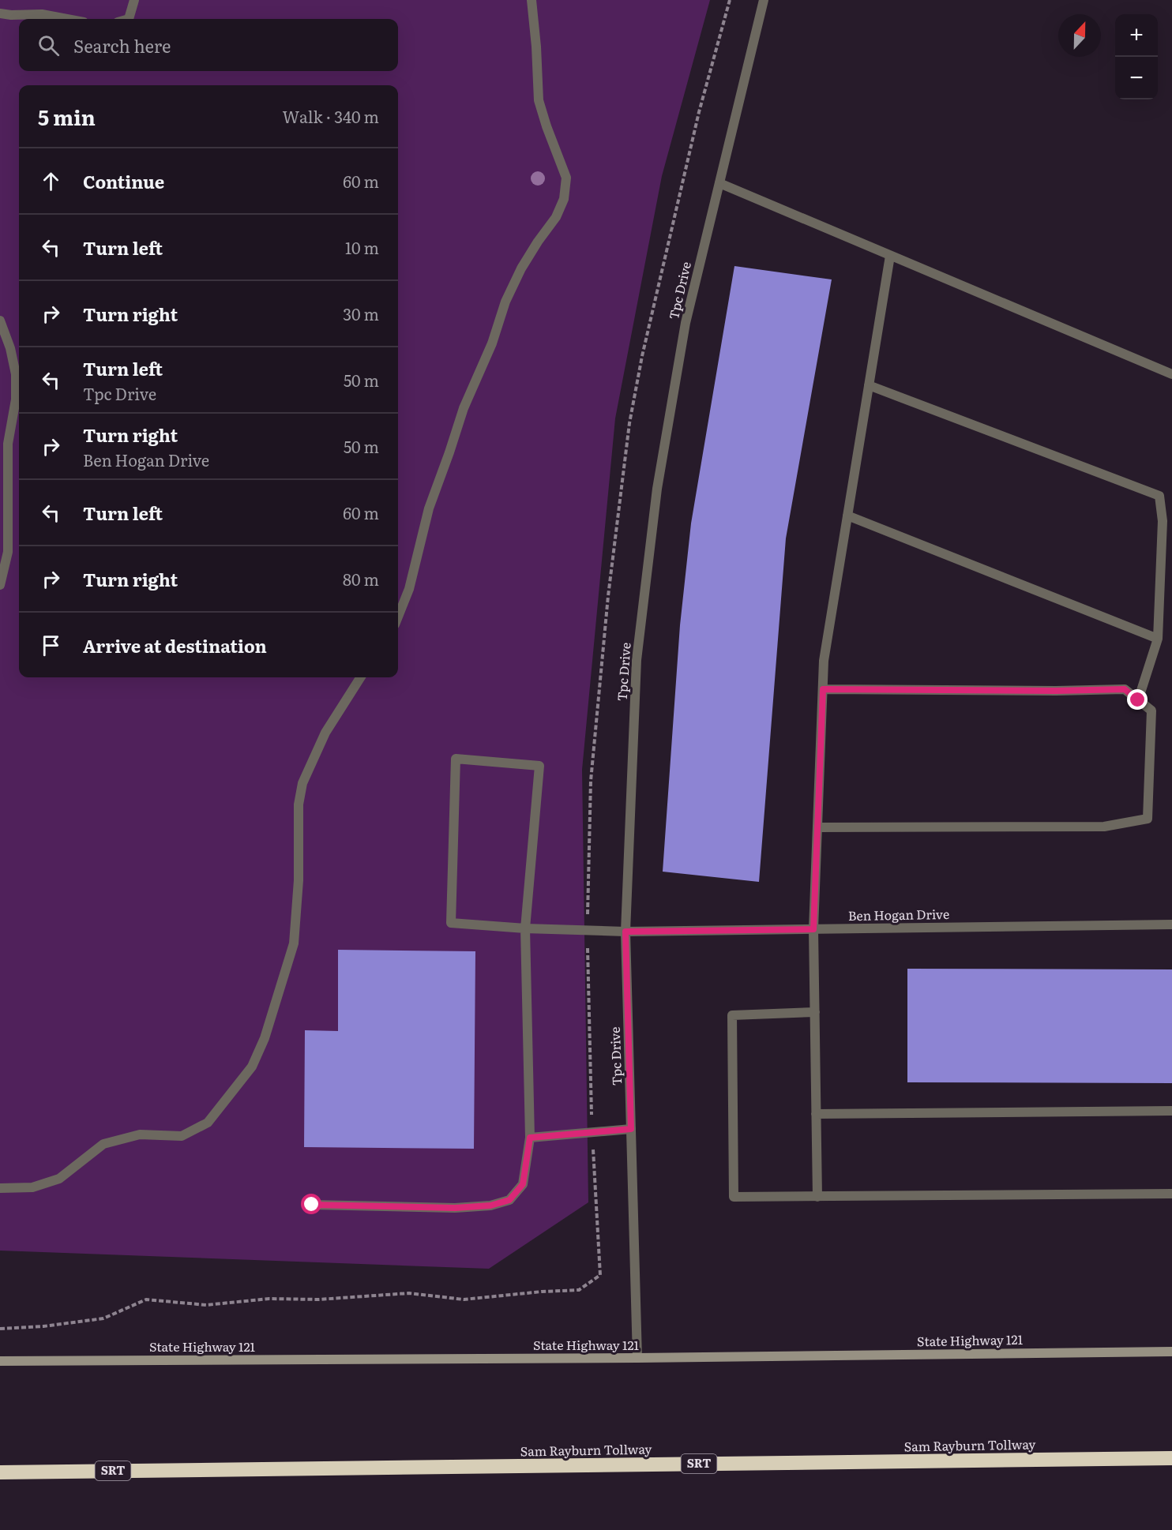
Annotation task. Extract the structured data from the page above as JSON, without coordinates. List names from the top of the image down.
{
  "streets": {
    "highway": ["Sam Rayburn Tollway", "SRT"],
    "main road": ["State Highway 121"],
    "street": ["Tpc Drive", "Ben Hogan Drive"]
  },
  "crossings": [
    ["Tpc Drive", "Ben Hogan Drive"],
    ["Tpc Drive", "State Highway 121"]
  ],
  "north": "top",
  "page": {
    "map_buttons": ["+", "−"],
    "search": "Search here",
    "heading": ["5 min", "Walk · 340 m"],
    "list": [
      ["Continue", "60 m"],
      ["Turn left", "10 m"],
      ["Turn right", "30 m"],
      ["Turn left", "Tpc Drive", "50 m"],
      ["Turn right", "Ben Hogan Drive", "50 m"],
      ["Turn left", "60 m"],
      ["Turn right", "80 m"],
      "Arrive at destination"
    ]
  }
}
